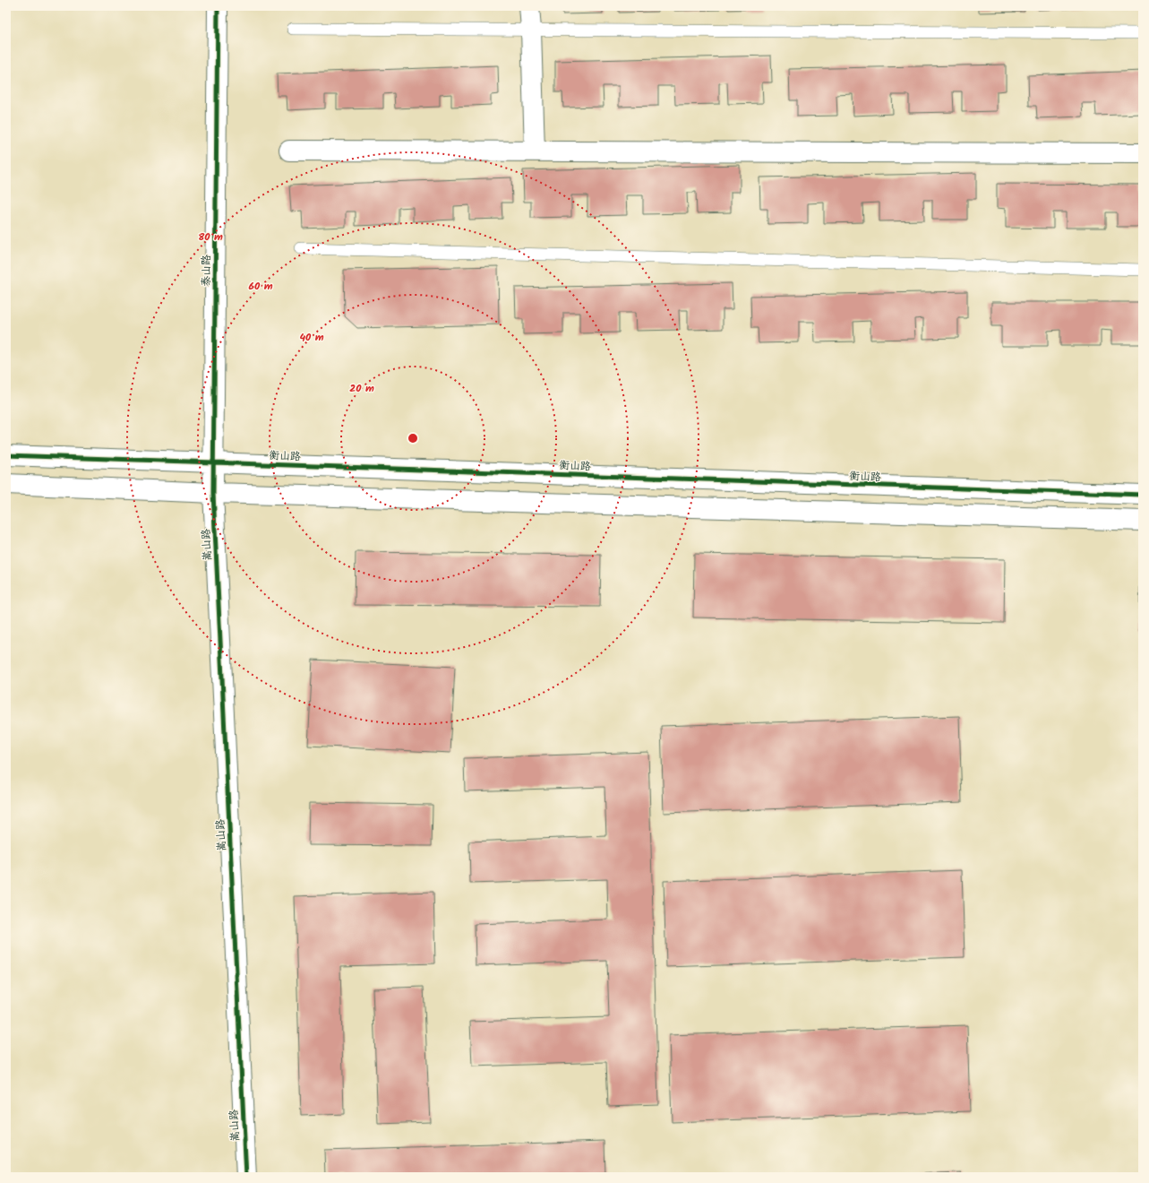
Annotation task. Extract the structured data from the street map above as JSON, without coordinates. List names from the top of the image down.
{
  "streets": {
    "street": ["泰山路", "衡山路", "嵩山路"]
  },
  "crossings": [
    ["泰山路", "衡山路"],
    ["泰山路", "嵩山路"]
  ],
  "rings": [
    "80 m",
    "60 m",
    "40 m",
    "20 m"
  ]
}
